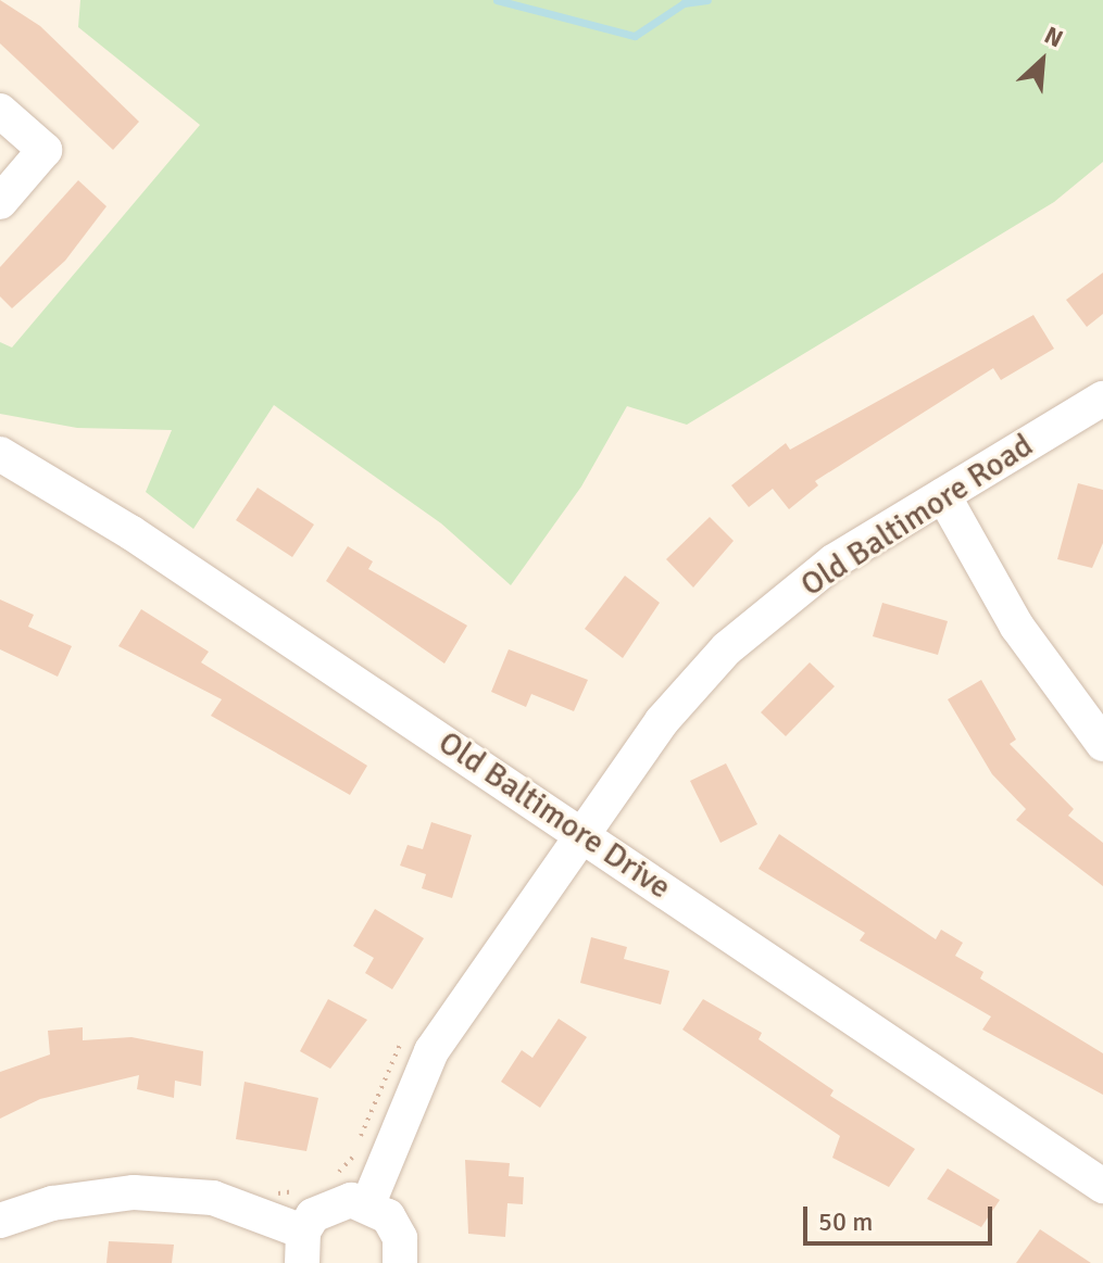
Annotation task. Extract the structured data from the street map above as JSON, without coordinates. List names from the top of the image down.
{
  "streets": {
    "street": ["Old Baltimore Road", "Old Baltimore Drive"]
  },
  "crossings": [
    ["Old Baltimore Road", "Old Baltimore Drive"]
  ],
  "scale_bar": "50 m",
  "north": "top right"
}
